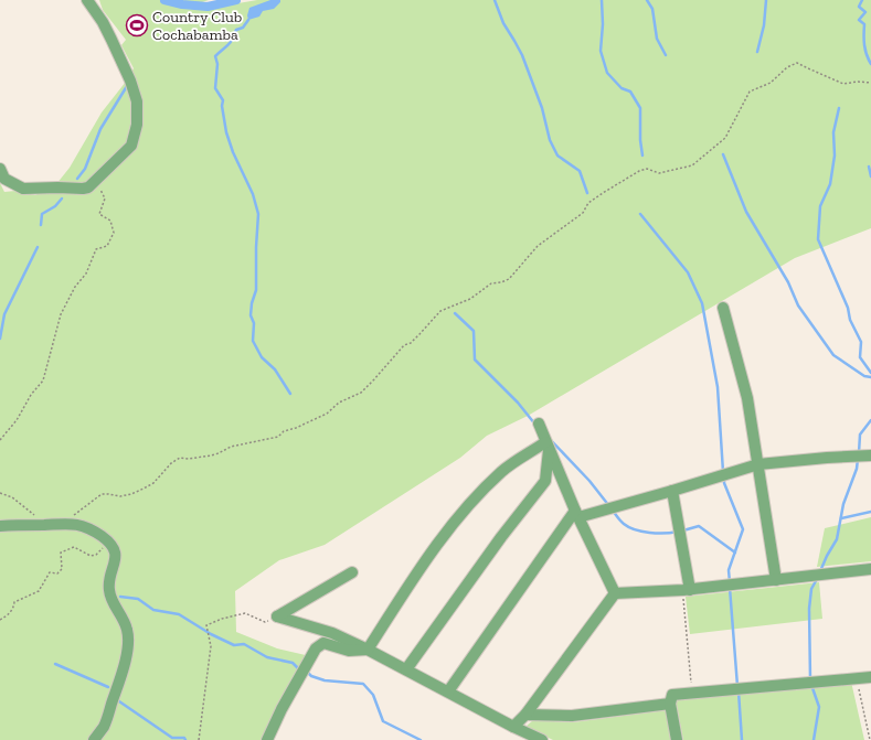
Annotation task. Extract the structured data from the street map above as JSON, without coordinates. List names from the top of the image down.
{
  "places": {
    "sports": ["Country Club Cochabamba"]
  }
}
